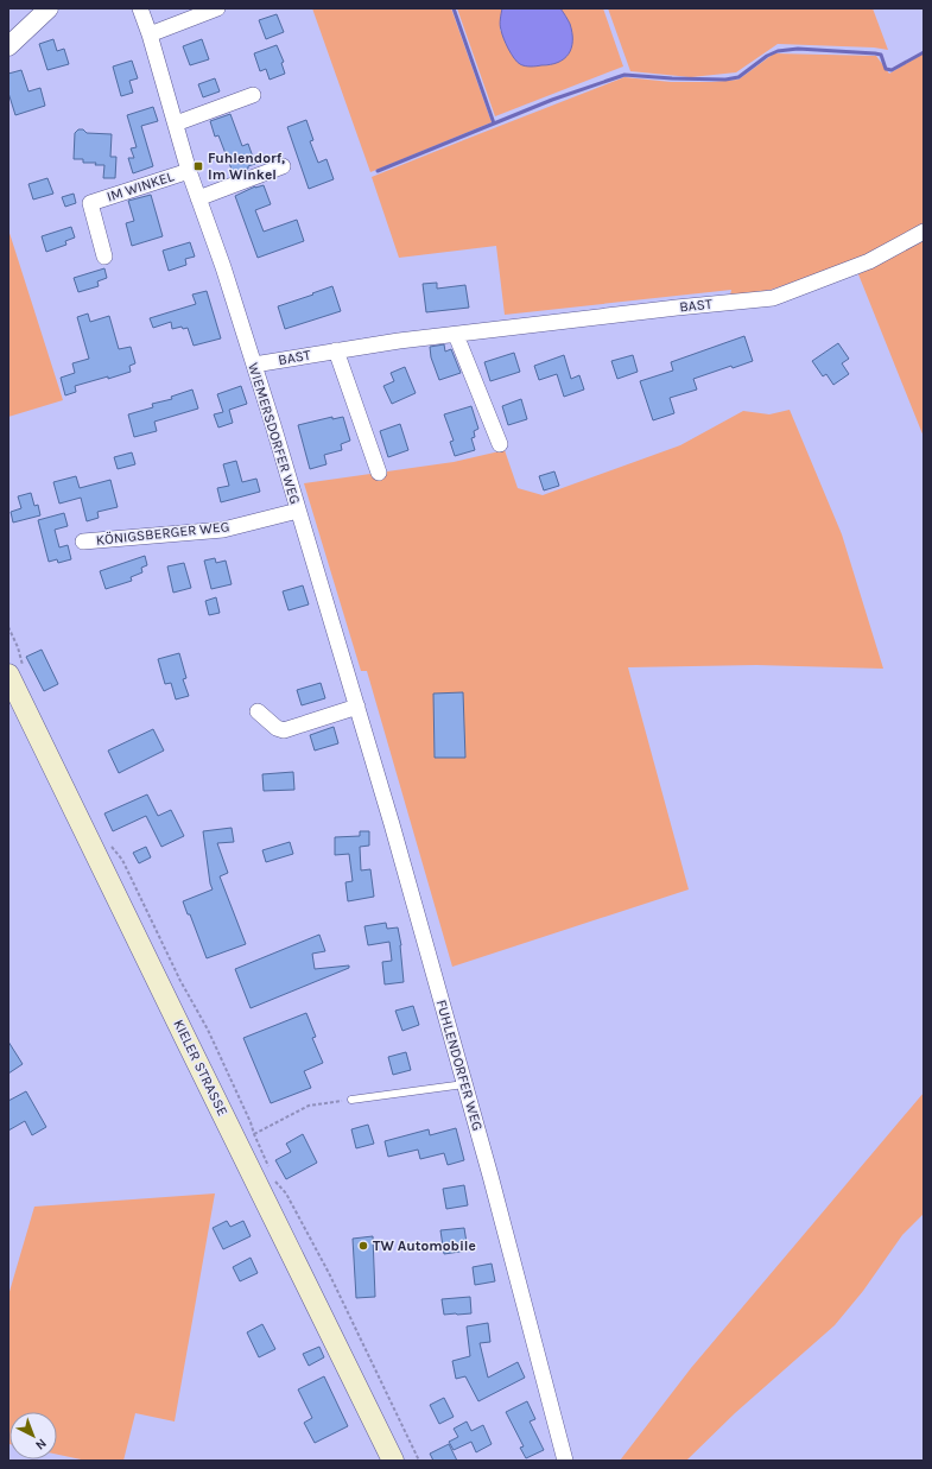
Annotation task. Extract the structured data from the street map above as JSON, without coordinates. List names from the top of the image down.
{
  "streets": {
    "main road": ["KIELER STRASSE"],
    "street": [
      "IM WINKEL",
      "BAST",
      "WIEMERSDORFER WEG",
      "KÖNIGSBERGER WEG",
      "FUHLENDORFER WEG"
    ]
  },
  "crossings": [
    ["IM WINKEL", "WIEMERSDORFER WEG"],
    ["BAST", "WIEMERSDORFER WEG"],
    ["WIEMERSDORFER WEG", "KÖNIGSBERGER WEG"],
    ["WIEMERSDORFER WEG", "FUHLENDORFER WEG"]
  ],
  "places": {
    "transit": ["Fuhlendorf, Im Winkel"],
    "other": ["TW Automobile"]
  },
  "north": "bottom right"
}
